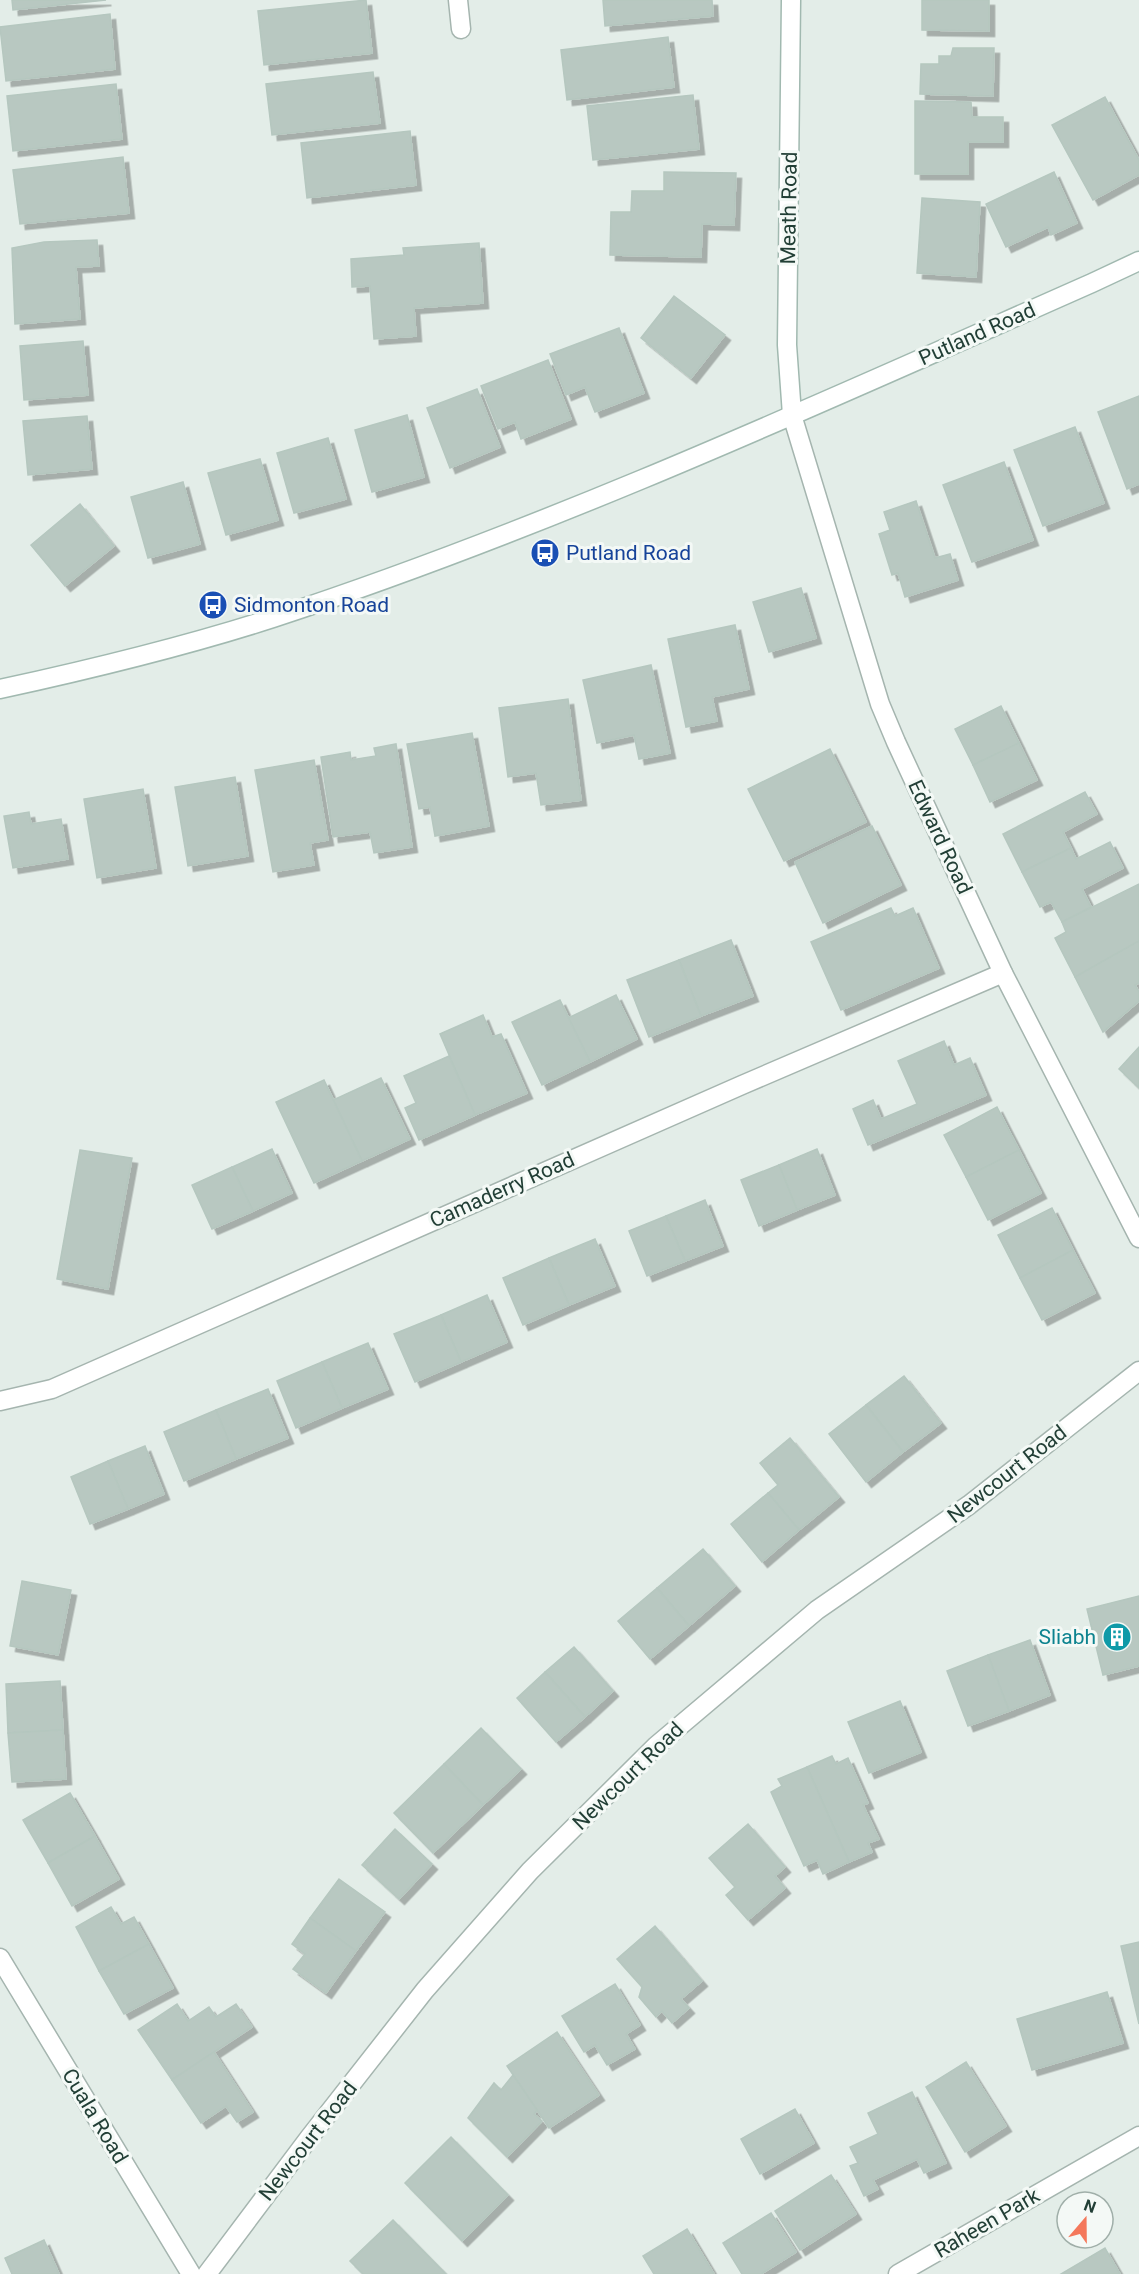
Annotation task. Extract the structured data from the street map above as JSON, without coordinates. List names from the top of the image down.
{
  "streets": {
    "street": [
      "Meath Road",
      "Putland Road",
      "Edward Road",
      "Camaderry Road",
      "Newcourt Road",
      "Cuala Road",
      "Raheen Park"
    ]
  },
  "crossings": [
    ["Meath Road", "Putland Road"],
    ["Meath Road", "Edward Road"],
    ["Putland Road", "Edward Road"],
    ["Edward Road", "Camaderry Road"]
  ],
  "places": {
    "bus stop": ["Putland Road", "Sidmonton Road"],
    "building": ["Sliabh"]
  },
  "north": "top"
}
